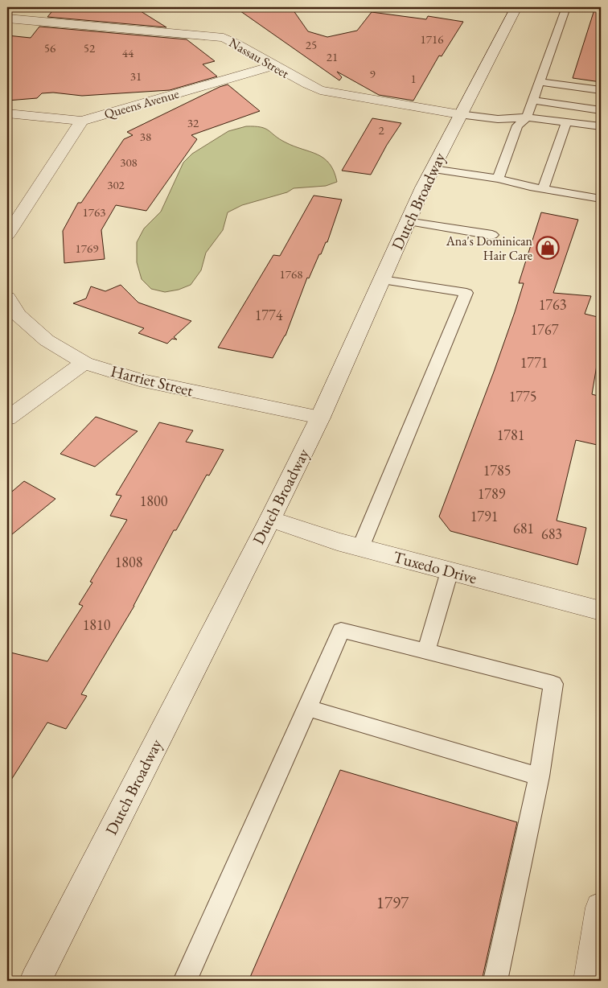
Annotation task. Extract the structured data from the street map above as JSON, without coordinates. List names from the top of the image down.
{
  "streets": {
    "street": [
      "Nassau Street",
      "Queens Avenue",
      "Dutch Broadway",
      "Harriet Street",
      "Tuxedo Drive"
    ]
  },
  "crossings": [
    ["Nassau Street", "Queens Avenue"],
    ["Nassau Street", "Dutch Broadway"],
    ["Dutch Broadway", "Harriet Street"],
    ["Dutch Broadway", "Tuxedo Drive"]
  ],
  "places": {
    "shop": ["Ana's Dominican Hair Care"]
  },
  "house_numbers": [
    "1716",
    "25",
    "56",
    "52",
    "44",
    "21",
    "9",
    "31",
    "1",
    "32",
    "2",
    "38",
    "308",
    "302",
    "1763",
    "1769",
    "1768",
    "1763",
    "1774",
    "1767",
    "1771",
    "1775",
    "1781",
    "1785",
    "1789",
    "1800",
    "1791",
    "681",
    "683",
    "1808",
    "1810",
    "1797"
  ]
}
